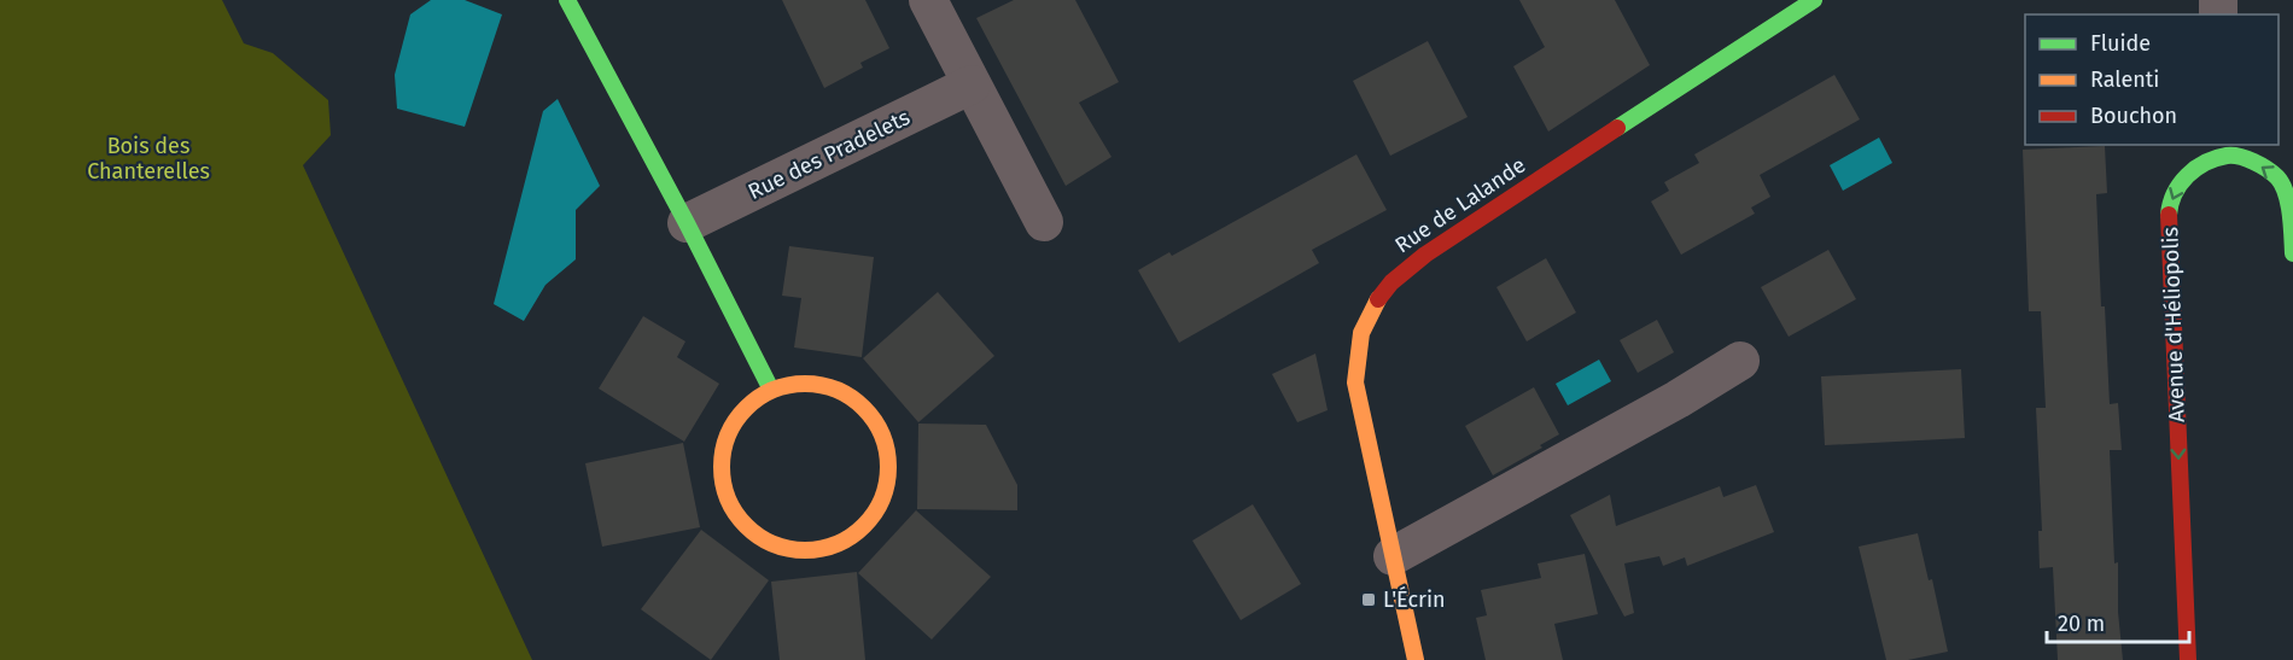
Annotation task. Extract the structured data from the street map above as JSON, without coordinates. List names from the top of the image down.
{
  "streets": {
    "street": ["Rue des Pradelets", "Rue de Lalande", "Avenue d'Héliopolis"]
  },
  "parks": ["Bois des Chanterelles"],
  "places": {
    "transit": ["L'Écrin"]
  },
  "legend": ["Fluide", "Ralenti", "Bouchon"],
  "scale_bar": "20 m"
}
